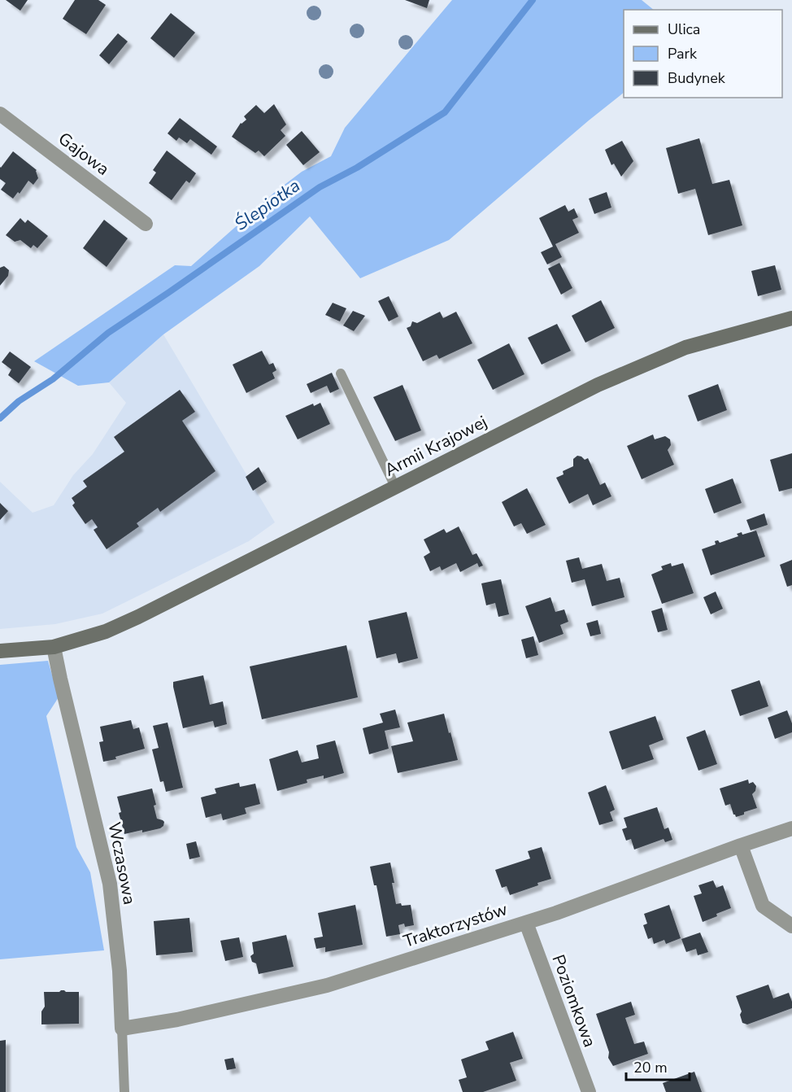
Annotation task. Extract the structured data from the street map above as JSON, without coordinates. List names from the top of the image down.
{
  "streets": {
    "street": [
      "Gajowa",
      "Armii Krajowej",
      "Wczasowa",
      "Traktorzystów",
      "Poziomkowa"
    ]
  },
  "crossings": [
    ["Armii Krajowej", "Wczasowa"],
    ["Wczasowa", "Traktorzystów"],
    ["Traktorzystów", "Poziomkowa"]
  ],
  "water": ["Ślepiotka"],
  "legend": ["Ulica", "Park", "Budynek"],
  "scale_bar": "20 m"
}
